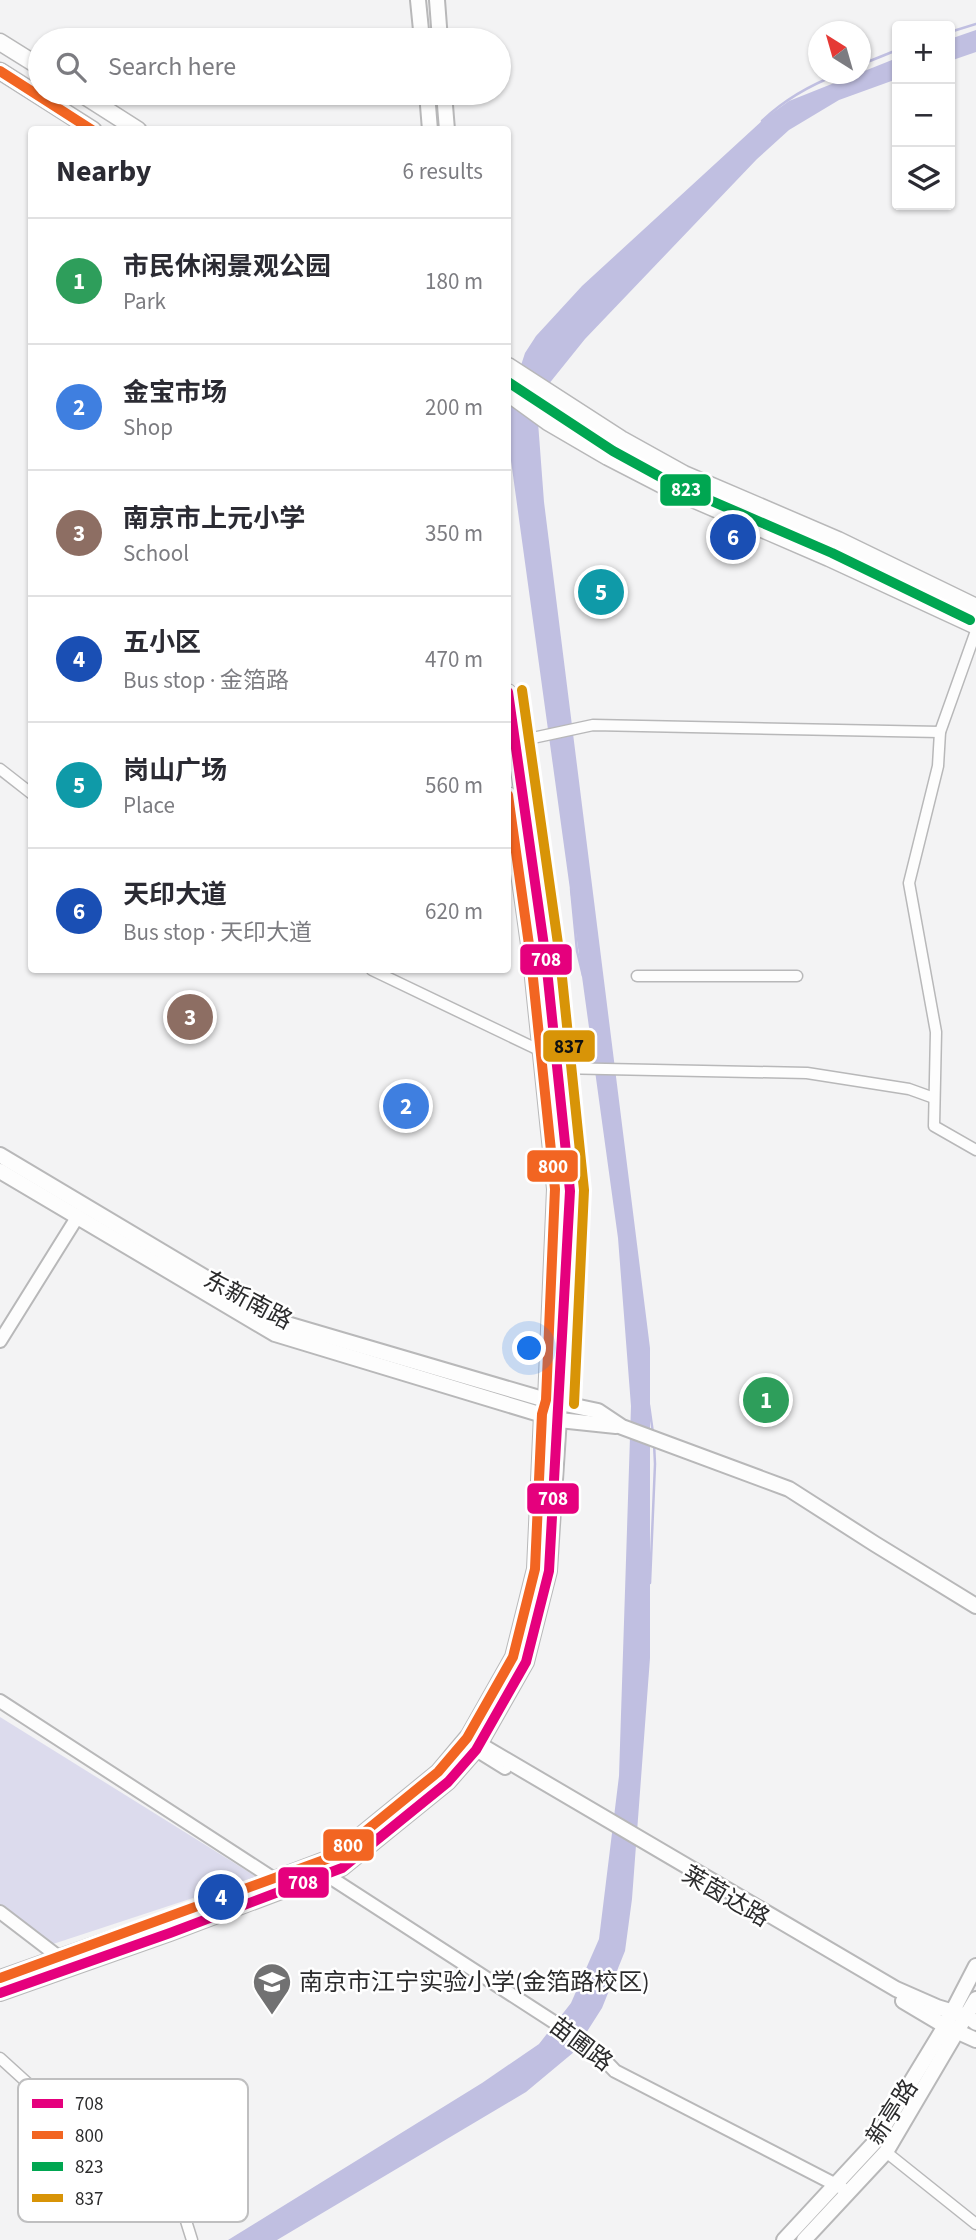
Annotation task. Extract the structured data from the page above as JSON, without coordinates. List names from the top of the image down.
{
  "streets": {
    "main road": ["东新南路", "莱茵达路", "新亭路"],
    "street": ["苗圃路"]
  },
  "crossings": [
    ["莱茵达路", "新亭路"],
    ["苗圃路", "新亭路"]
  ],
  "places": {
    "school or university": ["南京市江宁实验小学(金箔路校区)"]
  },
  "lines": [
    "transit line 800",
    "transit line 823",
    "transit line 837",
    "transit line 708"
  ],
  "legend": [
    "708",
    "800",
    "823",
    "837"
  ],
  "north": "top left",
  "page": {
    "map_buttons": ["+", "−"],
    "search": "Search here",
    "heading": ["Nearby", "6 results"],
    "list": [
      {
        "mark": "1",
        "name": "市民休闲景观公园",
        "note": "Park",
        "value": "180 m"
      },
      {
        "mark": "2",
        "name": "金宝市场",
        "note": "Shop",
        "value": "200 m"
      },
      {
        "mark": "3",
        "name": "南京市上元小学",
        "note": "School",
        "value": "350 m"
      },
      {
        "mark": "4",
        "name": "五小区",
        "note": "Bus stop · 金箔路",
        "value": "470 m"
      },
      {
        "mark": "5",
        "name": "岗山广场",
        "note": "Place",
        "value": "560 m"
      },
      {
        "mark": "6",
        "name": "天印大道",
        "note": "Bus stop · 天印大道",
        "value": "620 m"
      }
    ],
    "pins": [
      "6",
      "5",
      "3",
      "2",
      "1",
      "4"
    ]
  }
}
